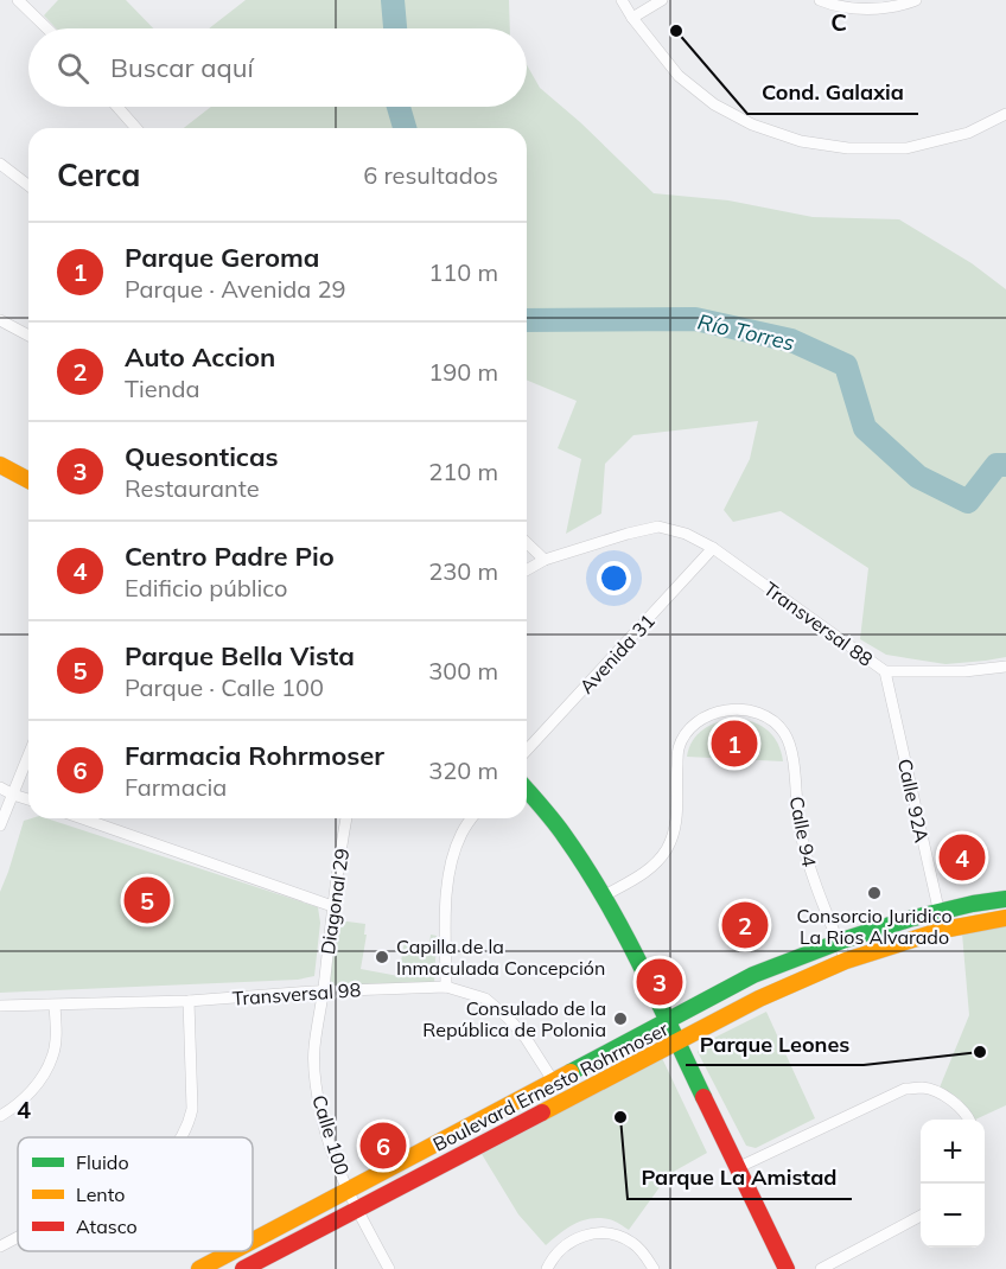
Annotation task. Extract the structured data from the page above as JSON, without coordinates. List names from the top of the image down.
{
  "streets": {
    "main road": ["Boulevard Ernesto Rohrmoser"],
    "street": [
      "Transversal 88",
      "Avenida 31",
      "Calle 92A",
      "Calle 94",
      "Diagonal 29",
      "Transversal 98",
      "Calle 100"
    ]
  },
  "crossings": [
    ["Transversal 88", "Avenida 31"],
    ["Transversal 88", "Calle 92A"],
    ["Calle 92A", "Boulevard Ernesto Rohrmoser"],
    ["Calle 94", "Boulevard Ernesto Rohrmoser"],
    ["Diagonal 29", "Transversal 98"],
    ["Diagonal 29", "Calle 100"],
    ["Transversal 98", "Boulevard Ernesto Rohrmoser"],
    ["Transversal 98", "Calle 100"],
    ["Boulevard Ernesto Rohrmoser", "Calle 100"]
  ],
  "water": ["Río Torres"],
  "places": [
    "Cond. Galaxia",
    "Consorcio Juridico La Rios Alvarado",
    "Capilla de la Inmaculada Concepción",
    "Consulado de la República de Polonia",
    "Parque Leones",
    "Parque La Amistad"
  ],
  "legend": ["Fluido", "Lento", "Atasco"],
  "page": {
    "search": "Buscar aquí",
    "heading": ["Cerca", "6 resultados"],
    "list": [
      {
        "mark": "1",
        "name": "Parque Geroma",
        "note": "Parque · Avenida 29",
        "value": "110 m"
      },
      {
        "mark": "2",
        "name": "Auto Accion",
        "note": "Tienda",
        "value": "190 m"
      },
      {
        "mark": "3",
        "name": "Quesonticas",
        "note": "Restaurante",
        "value": "210 m"
      },
      {
        "mark": "4",
        "name": "Centro Padre Pio",
        "note": "Edificio público",
        "value": "230 m"
      },
      {
        "mark": "5",
        "name": "Parque Bella Vista",
        "note": "Parque · Calle 100",
        "value": "300 m"
      },
      {
        "mark": "6",
        "name": "Farmacia Rohrmoser",
        "note": "Farmacia",
        "value": "320 m"
      }
    ],
    "pins": [
      "1",
      "4",
      "5",
      "2",
      "3",
      "6"
    ],
    "map_buttons": ["+", "−"]
  },
  "grid": {
    "columns": ["C"],
    "rows": ["4"]
  }
}
